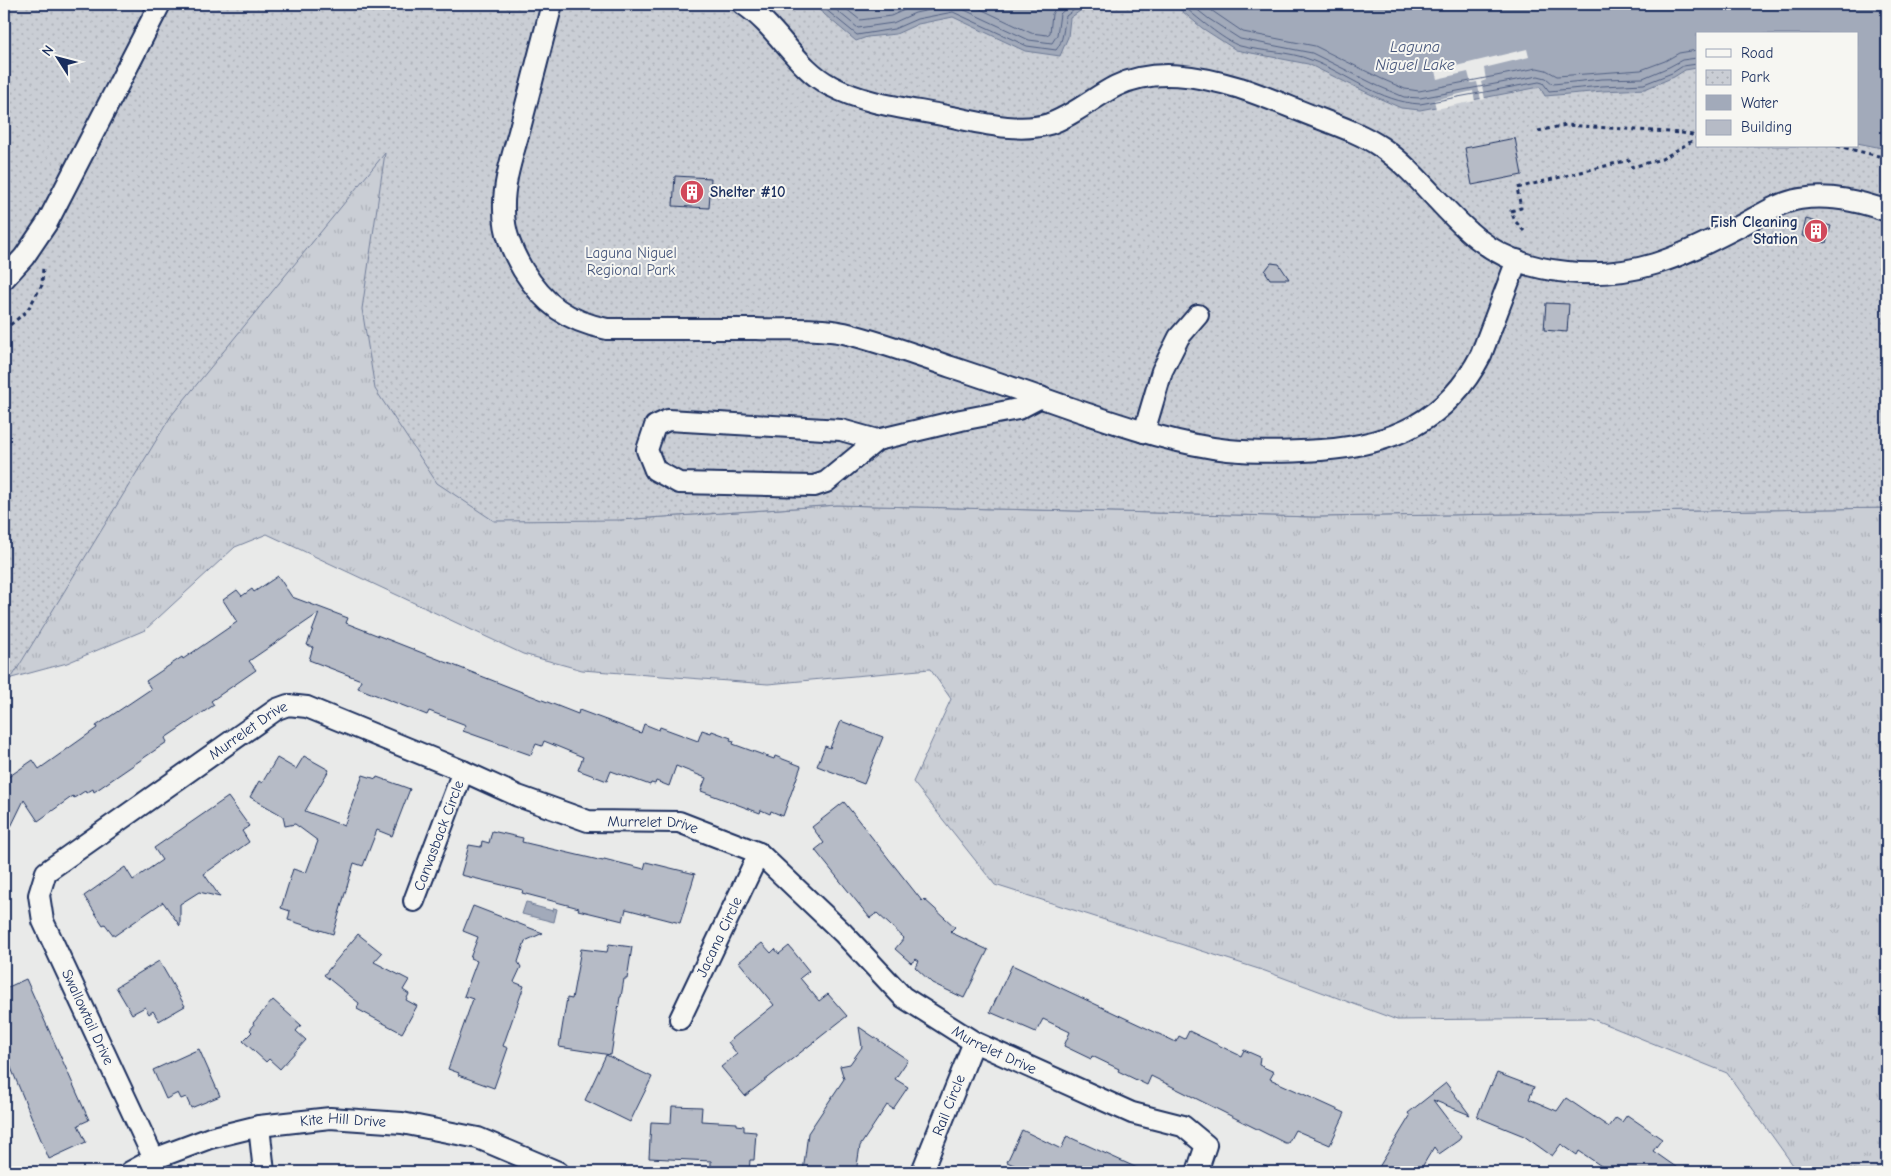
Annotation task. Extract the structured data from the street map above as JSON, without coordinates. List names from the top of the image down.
{
  "streets": {
    "street": [
      "Murrelet Drive",
      "Canvasback Circle",
      "Jacana Circle",
      "Swallowtail Drive",
      "Rail Circle",
      "Kite Hill Drive"
    ]
  },
  "crossings": [
    ["Murrelet Drive", "Canvasback Circle"],
    ["Murrelet Drive", "Jacana Circle"],
    ["Murrelet Drive", "Swallowtail Drive"],
    ["Murrelet Drive", "Rail Circle"],
    ["Swallowtail Drive", "Kite Hill Drive"]
  ],
  "water": ["Laguna Niguel Lake"],
  "parks": ["Laguna Niguel Regional Park"],
  "places": {
    "building": ["Shelter #10", "Fish Cleaning Station"]
  },
  "legend": [
    "Road",
    "Park",
    "Water",
    "Building"
  ],
  "north": "top left"
}
